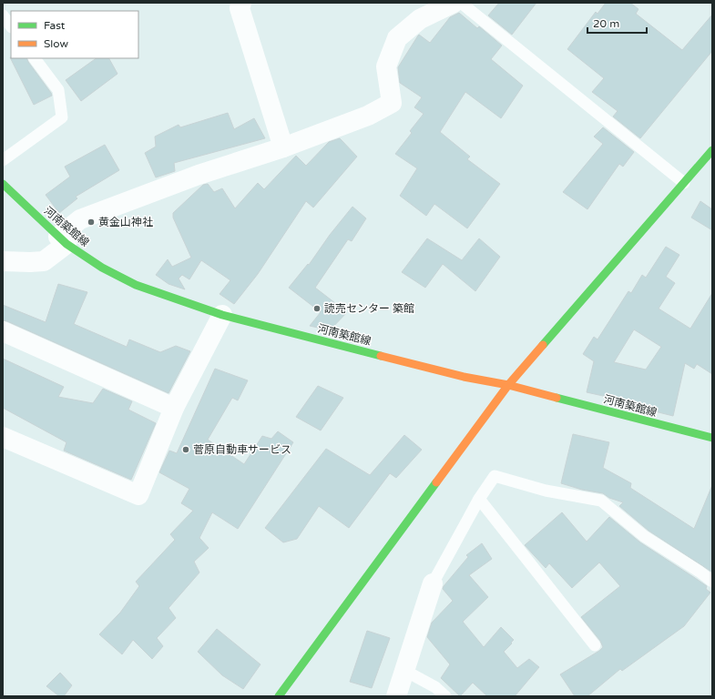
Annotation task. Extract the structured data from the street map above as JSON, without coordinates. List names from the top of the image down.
{
  "streets": {
    "main road": ["河南築館線"]
  },
  "places": ["黄金山神社", "読売センター 築館", "菅原自動車サービス"],
  "legend": ["Fast", "Slow"],
  "scale_bar": "20 m"
}
